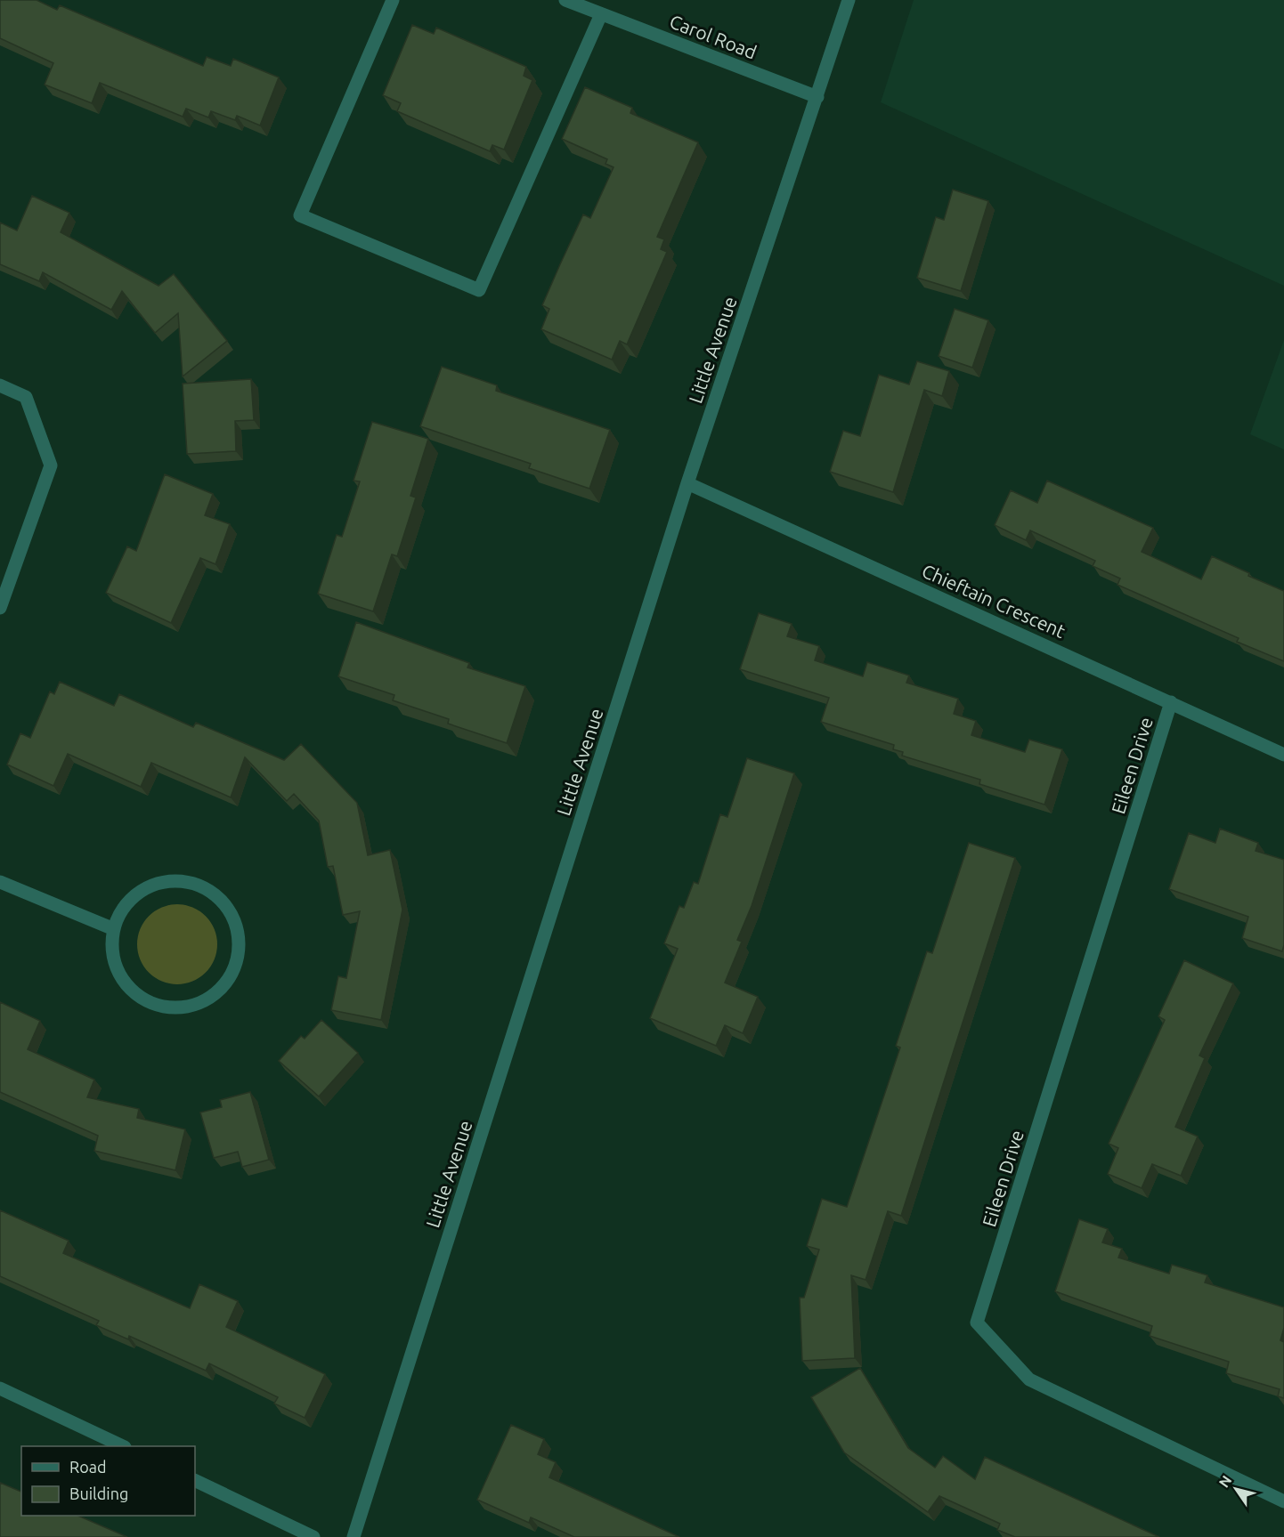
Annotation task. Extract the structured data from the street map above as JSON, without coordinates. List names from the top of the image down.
{
  "streets": {
    "street": [
      "Carol Road",
      "Little Avenue",
      "Chieftain Crescent",
      "Eileen Drive"
    ]
  },
  "crossings": [
    ["Carol Road", "Little Avenue"],
    ["Little Avenue", "Chieftain Crescent"],
    ["Chieftain Crescent", "Eileen Drive"]
  ],
  "legend": ["Road", "Building"],
  "north": "top left"
}
